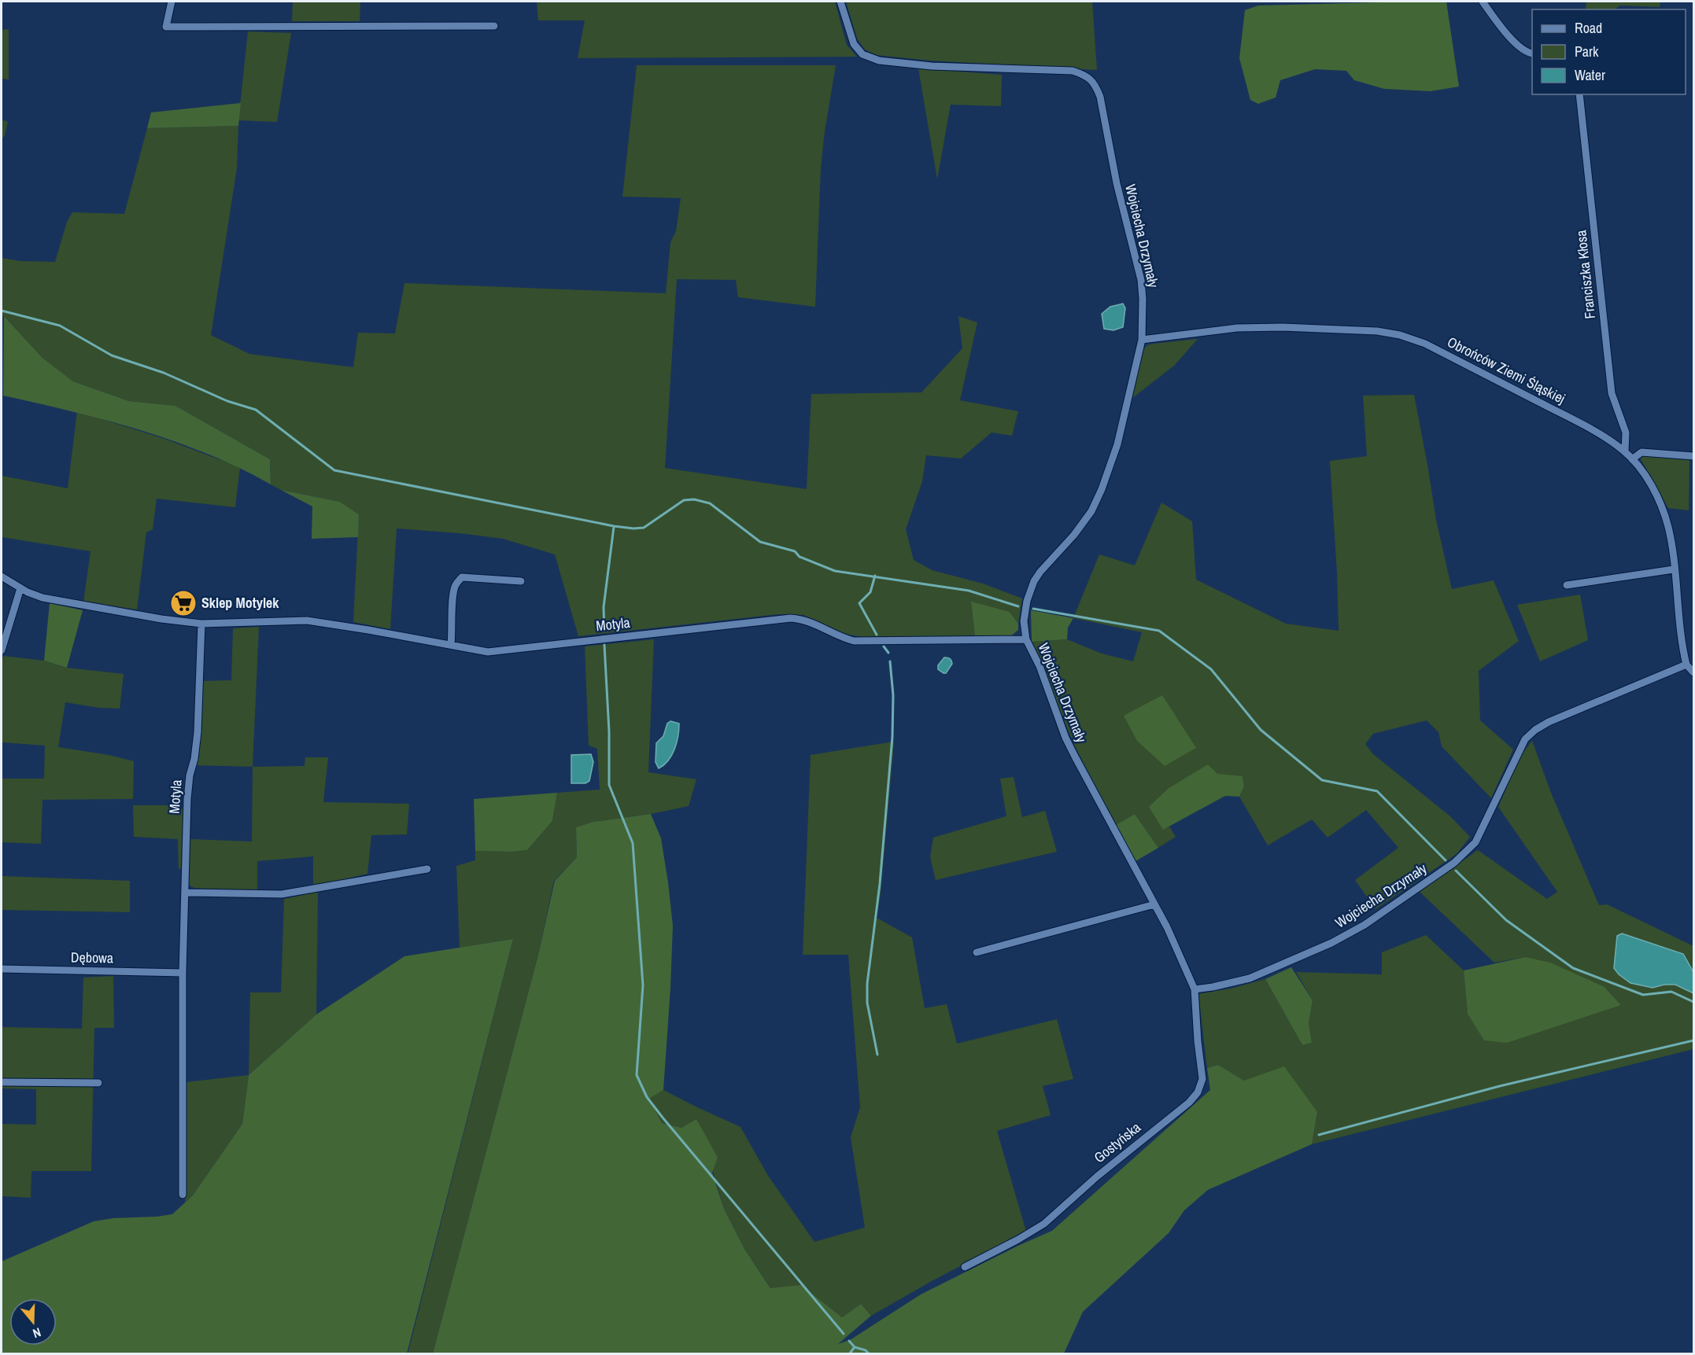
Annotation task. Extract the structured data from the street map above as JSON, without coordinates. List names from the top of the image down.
{
  "streets": {
    "street": [
      "Wojciecha Drzymały",
      "Franciszka Kłosa",
      "Obrońców Ziemi Śląskiej",
      "Motyla",
      "Dębowa",
      "Gostyńska"
    ]
  },
  "crossings": [
    ["Wojciecha Drzymały", "Obrońców Ziemi Śląskiej"],
    ["Wojciecha Drzymały", "Motyla"],
    ["Wojciecha Drzymały", "Gostyńska"],
    ["Franciszka Kłosa", "Obrońców Ziemi Śląskiej"],
    ["Motyla", "Dębowa"]
  ],
  "places": {
    "supermarket": ["Sklep Motylek"]
  },
  "legend": ["Road", "Park", "Water"],
  "north": "bottom"
}
